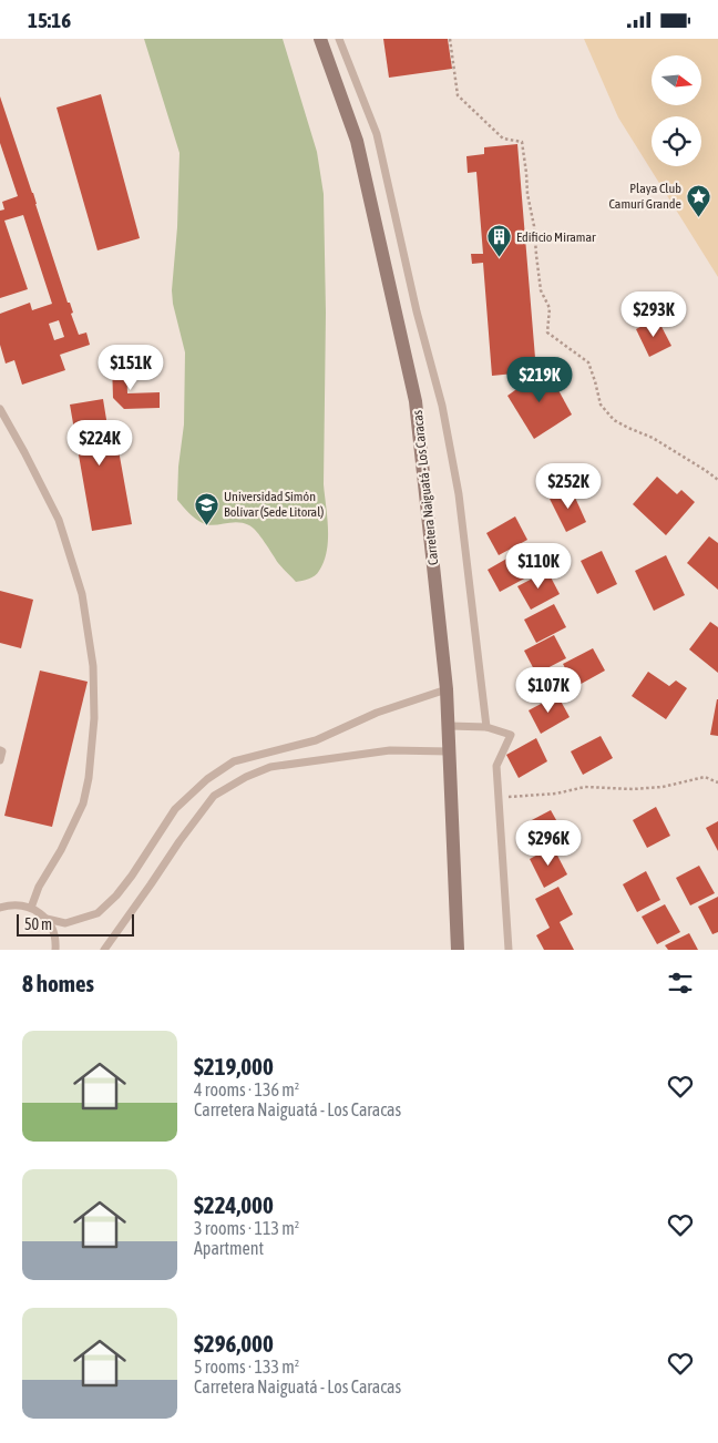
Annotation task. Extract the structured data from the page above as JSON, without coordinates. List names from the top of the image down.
{
  "streets": {
    "main road": ["Carretera Naiguatá - Los Caracas"]
  },
  "places": {
    "place": ["Playa Club Camurí Grande"],
    "building": ["Edificio Miramar"],
    "school or university": ["Universidad Simón Bolívar (Sede Litoral)"]
  },
  "scale_bar": "50 m",
  "north": "right",
  "page": {
    "status": "15:16",
    "price": [
      "$293K",
      "$151K",
      "$219K",
      "$224K",
      "$252K",
      "$110K",
      "$107K",
      "$296K"
    ],
    "scale": "50 m",
    "heading": "8 homes",
    "list": [
      {
        "name": "$219,000",
        "note": "4 rooms · 136 m² · Carretera Naiguatá - Los Caracas"
      },
      {
        "name": "$224,000",
        "note": "3 rooms · 113 m² · Apartment"
      },
      {
        "name": "$296,000",
        "note": "5 rooms · 133 m² · Carretera Naiguatá - Los Caracas"
      }
    ]
  }
}
